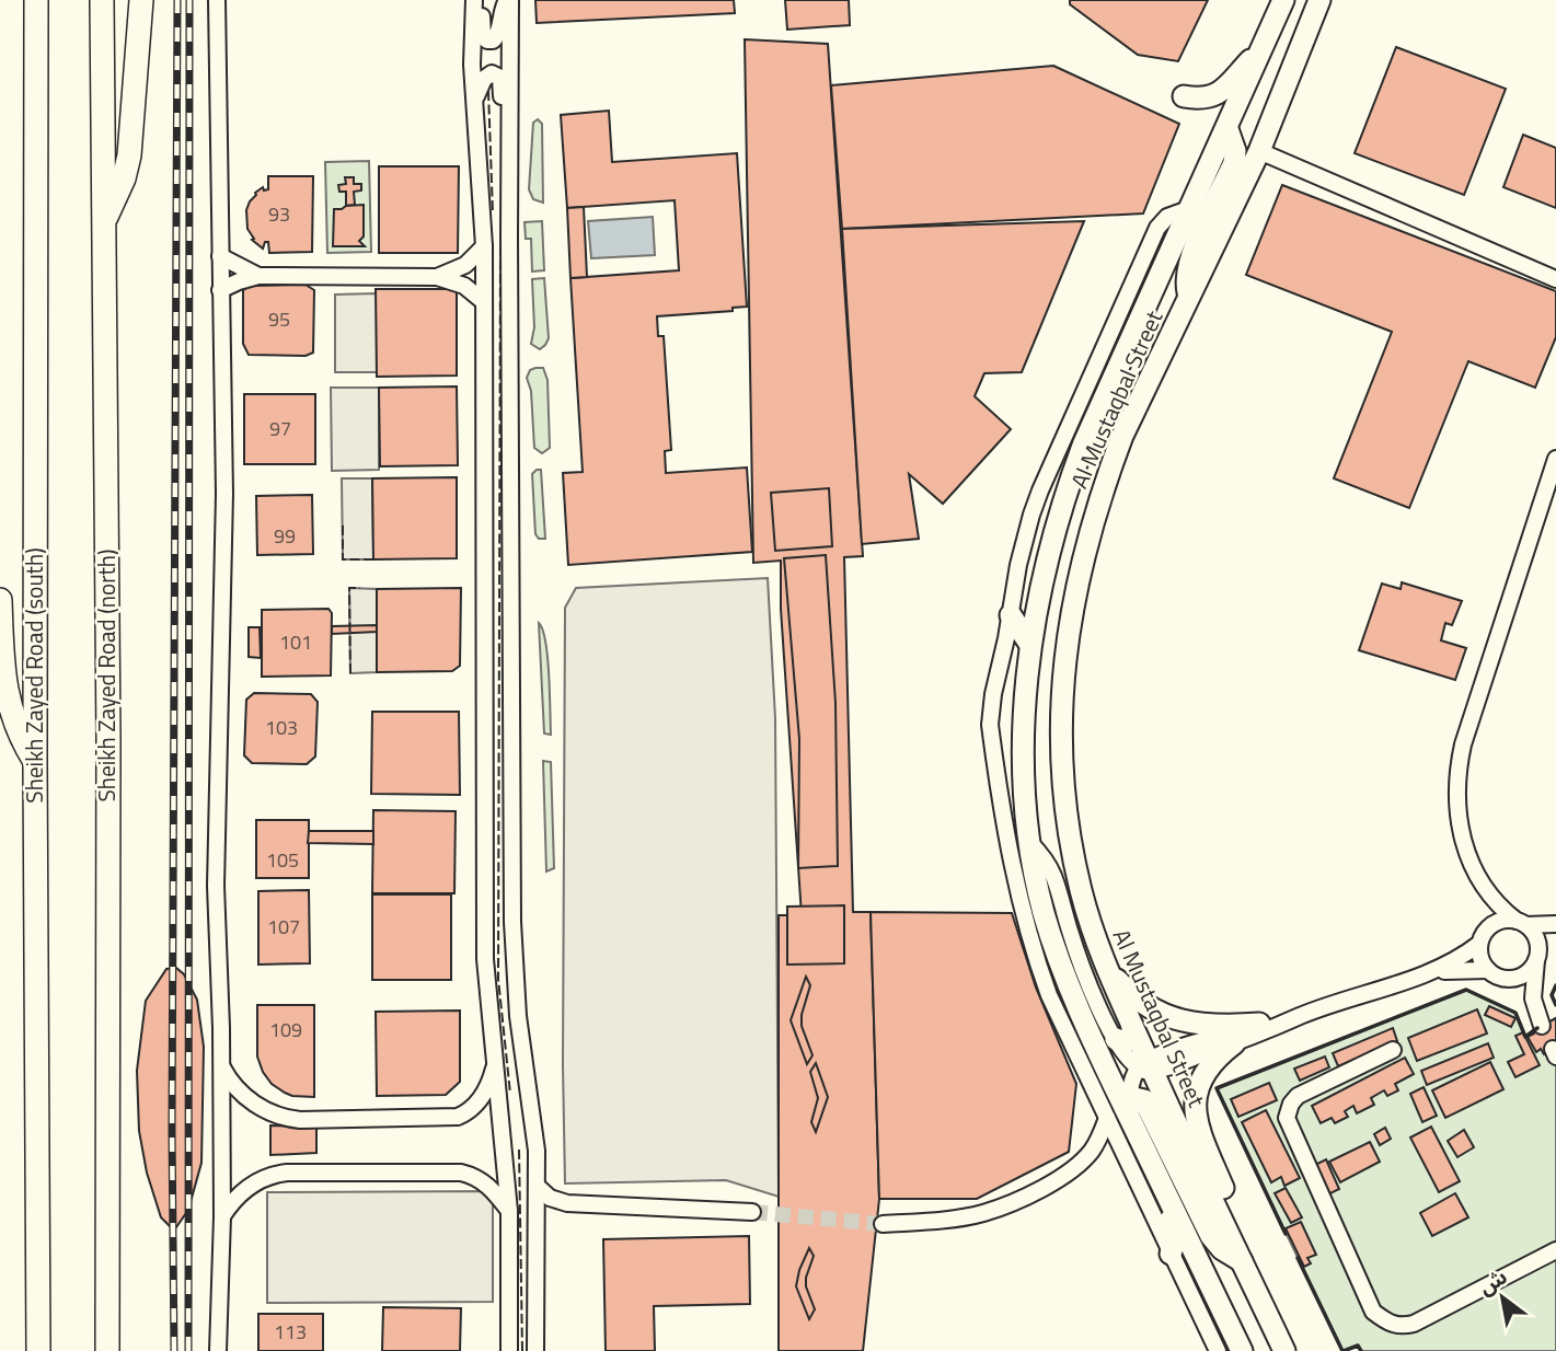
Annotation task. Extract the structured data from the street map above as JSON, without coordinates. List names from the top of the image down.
{
  "streets": {
    "highway": ["Sheikh Zayed Road (south)", "Sheikh Zayed Road (north)"],
    "main road": ["Al Mustaqbal Street"]
  },
  "house_numbers": [
    "93",
    "95",
    "97",
    "99",
    "101",
    "103",
    "105",
    "107",
    "109",
    "113"
  ],
  "north": "top left"
}
